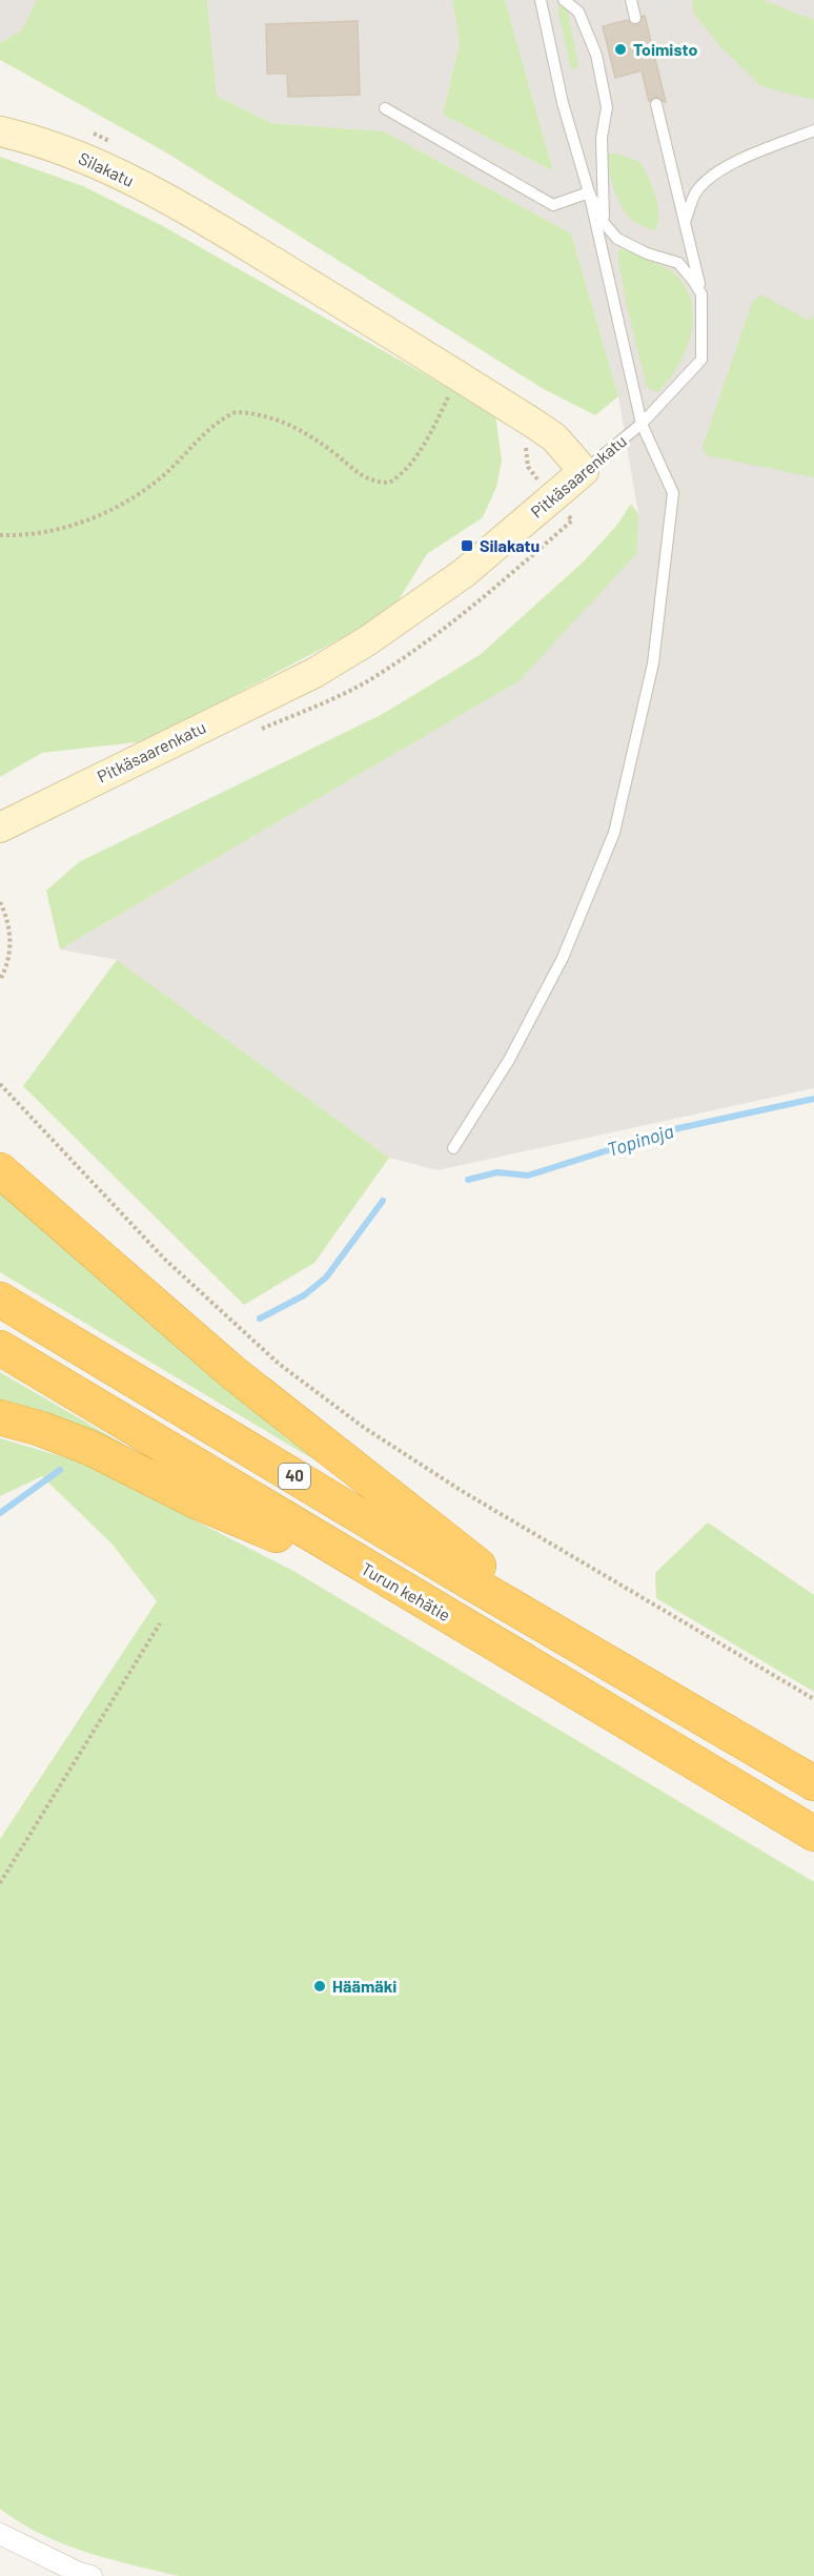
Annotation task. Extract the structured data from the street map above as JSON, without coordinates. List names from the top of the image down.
{
  "streets": {
    "highway": ["40", "Turun kehätie"],
    "street": ["Silakatu", "Pitkäsaarenkatu"]
  },
  "crossings": [
    ["Silakatu", "Pitkäsaarenkatu"]
  ],
  "water": ["Topinoja"],
  "places": {
    "other": ["Toimisto", "Häämäki"],
    "transit": ["Silakatu"]
  }
}
